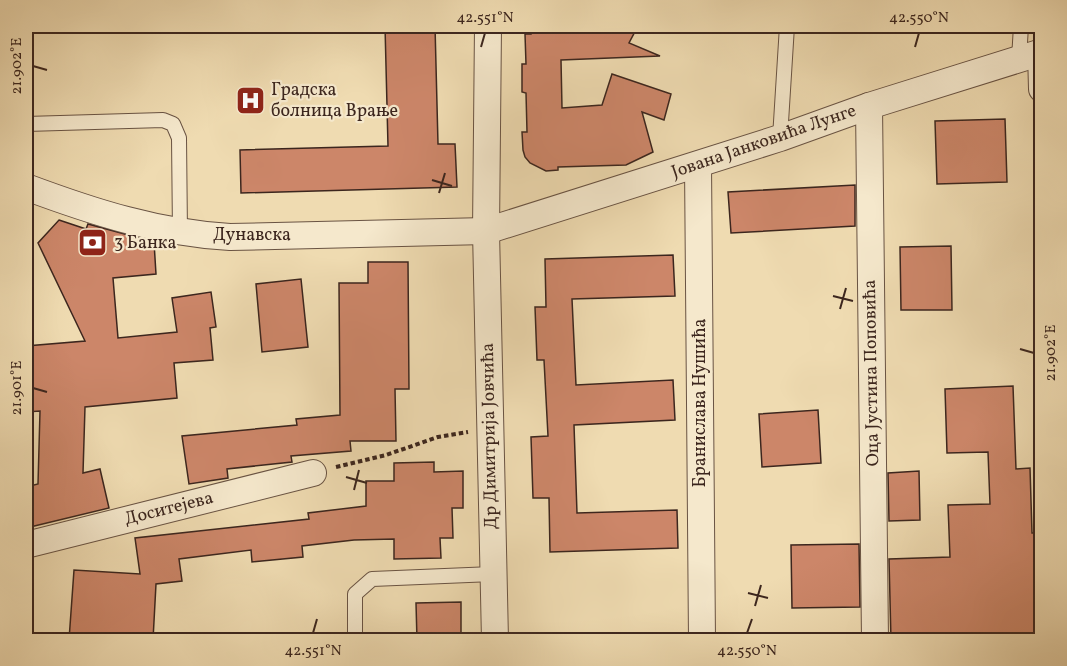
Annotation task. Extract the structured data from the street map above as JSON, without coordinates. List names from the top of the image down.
{
  "streets": {
    "street": [
      "Јована Јанковића Лунге",
      "Дунавска",
      "Оца Јустина Поповића",
      "Бранислава Нушића",
      "Др Димитрија Јовчића",
      "Доситејева"
    ]
  },
  "crossings": [
    ["Јована Јанковића Лунге", "Дунавска"],
    ["Јована Јанковића Лунге", "Оца Јустина Поповића"],
    ["Јована Јанковића Лунге", "Бранислава Нушића"],
    ["Јована Јанковића Лунге", "Др Димитрија Јовчића"],
    ["Дунавска", "Др Димитрија Јовчића"]
  ],
  "places": {
    "hospital": ["Градска болница Врање"],
    "bank": ["3 Банка"]
  },
  "coordinates": [
    "42.551°N",
    "42.550°N",
    "21.902°E",
    "21.901°E"
  ]
}
